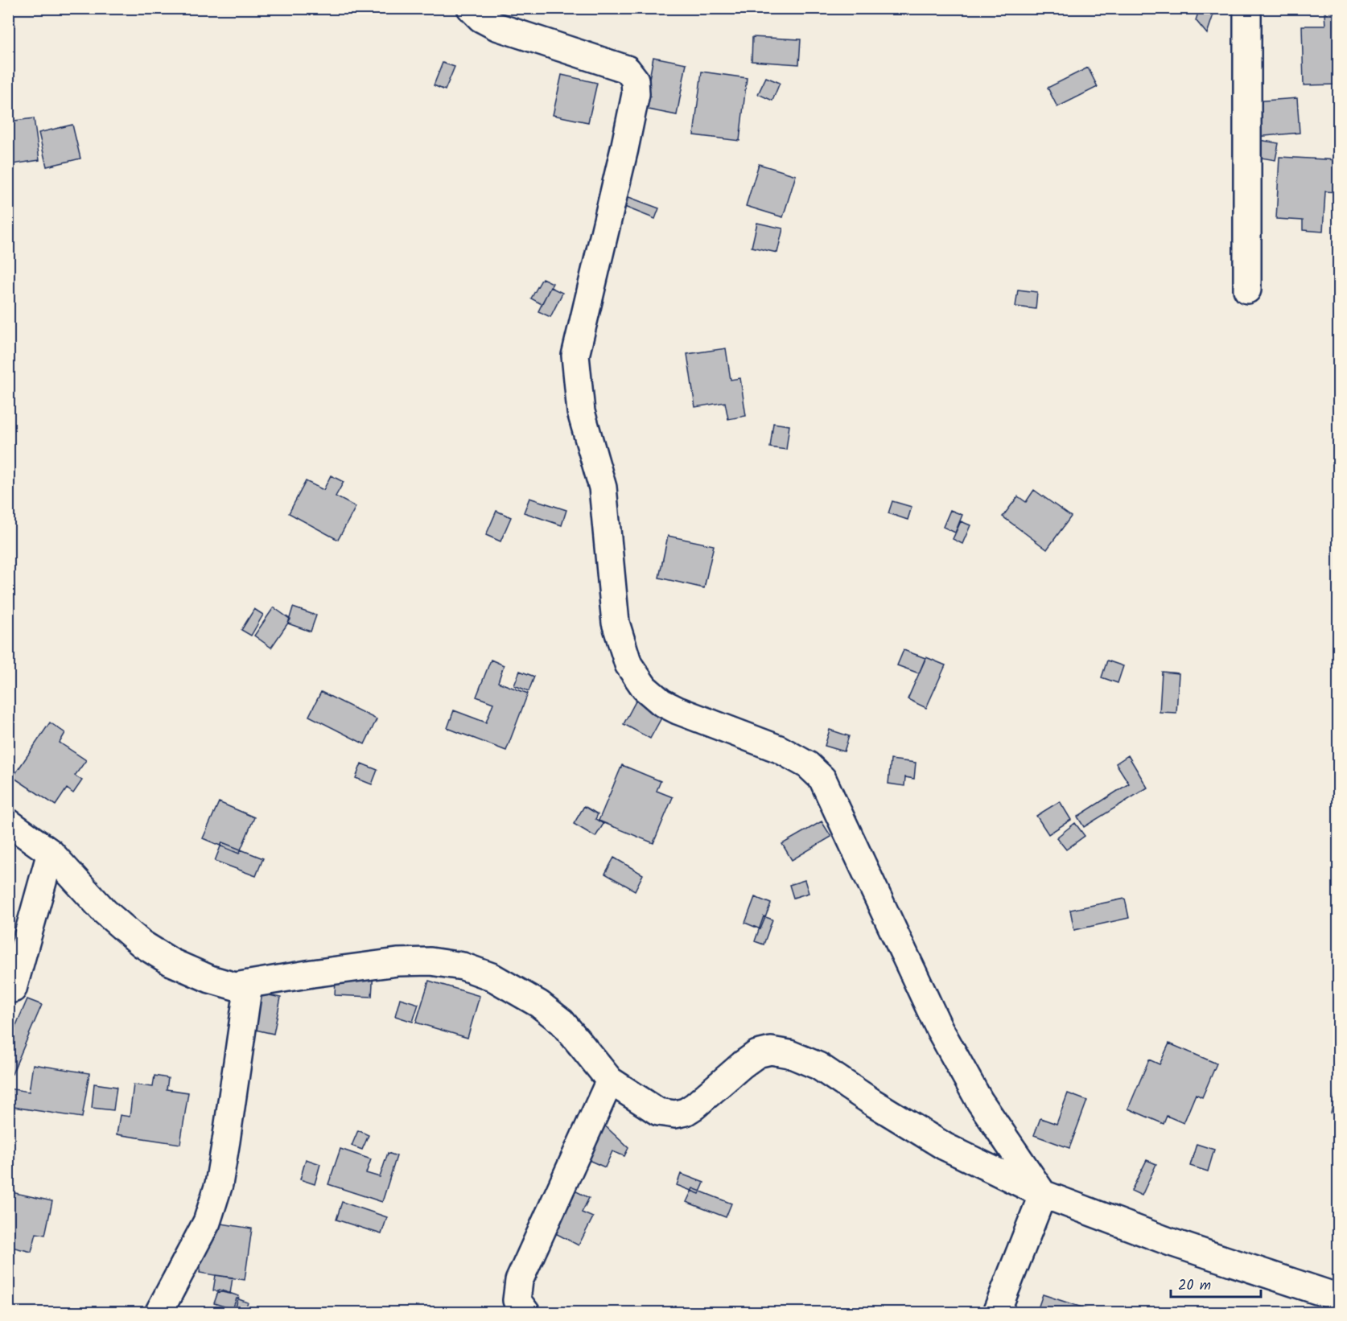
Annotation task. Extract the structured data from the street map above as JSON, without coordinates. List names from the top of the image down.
{
  "scale_bar": "20 m"
}
